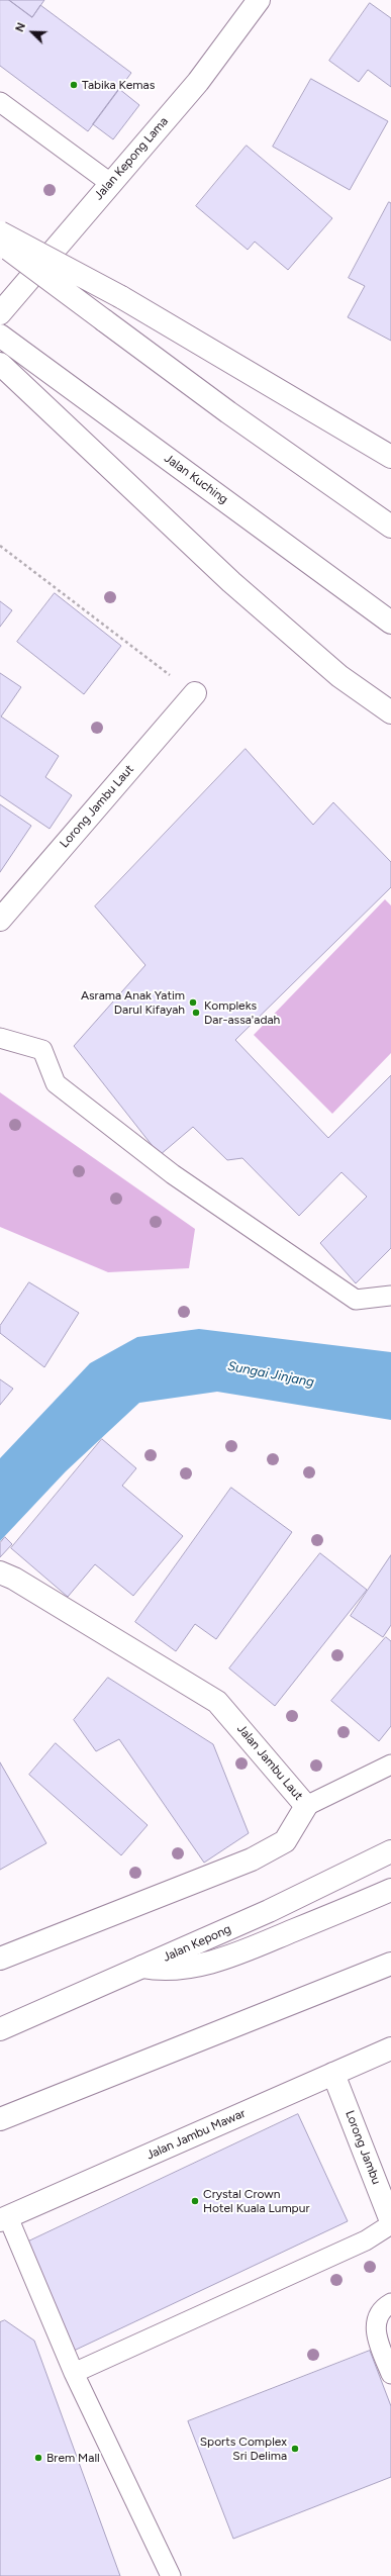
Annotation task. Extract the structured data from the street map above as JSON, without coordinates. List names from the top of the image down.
{
  "streets": {
    "main road": [
      "Jalan Kepong Lama",
      "Jalan Kuching",
      "Lorong Jambu Laut",
      "Jalan Jambu Laut",
      "Jalan Kepong",
      "Jalan Jambu Mawar",
      "Lorong Jambu"
    ]
  },
  "crossings": [
    ["Jalan Jambu Mawar", "Lorong Jambu"]
  ],
  "water": ["Sungai Jinjang"],
  "places": [
    "Tabika Kemas",
    "Asrama Anak Yatim Darul Kifayah",
    "Kompleks Dar-assa'adah",
    "Crystal Crown Hotel Kuala Lumpur",
    "Sports Complex Sri Delima",
    "Brem Mall"
  ],
  "north": "top left"
}
